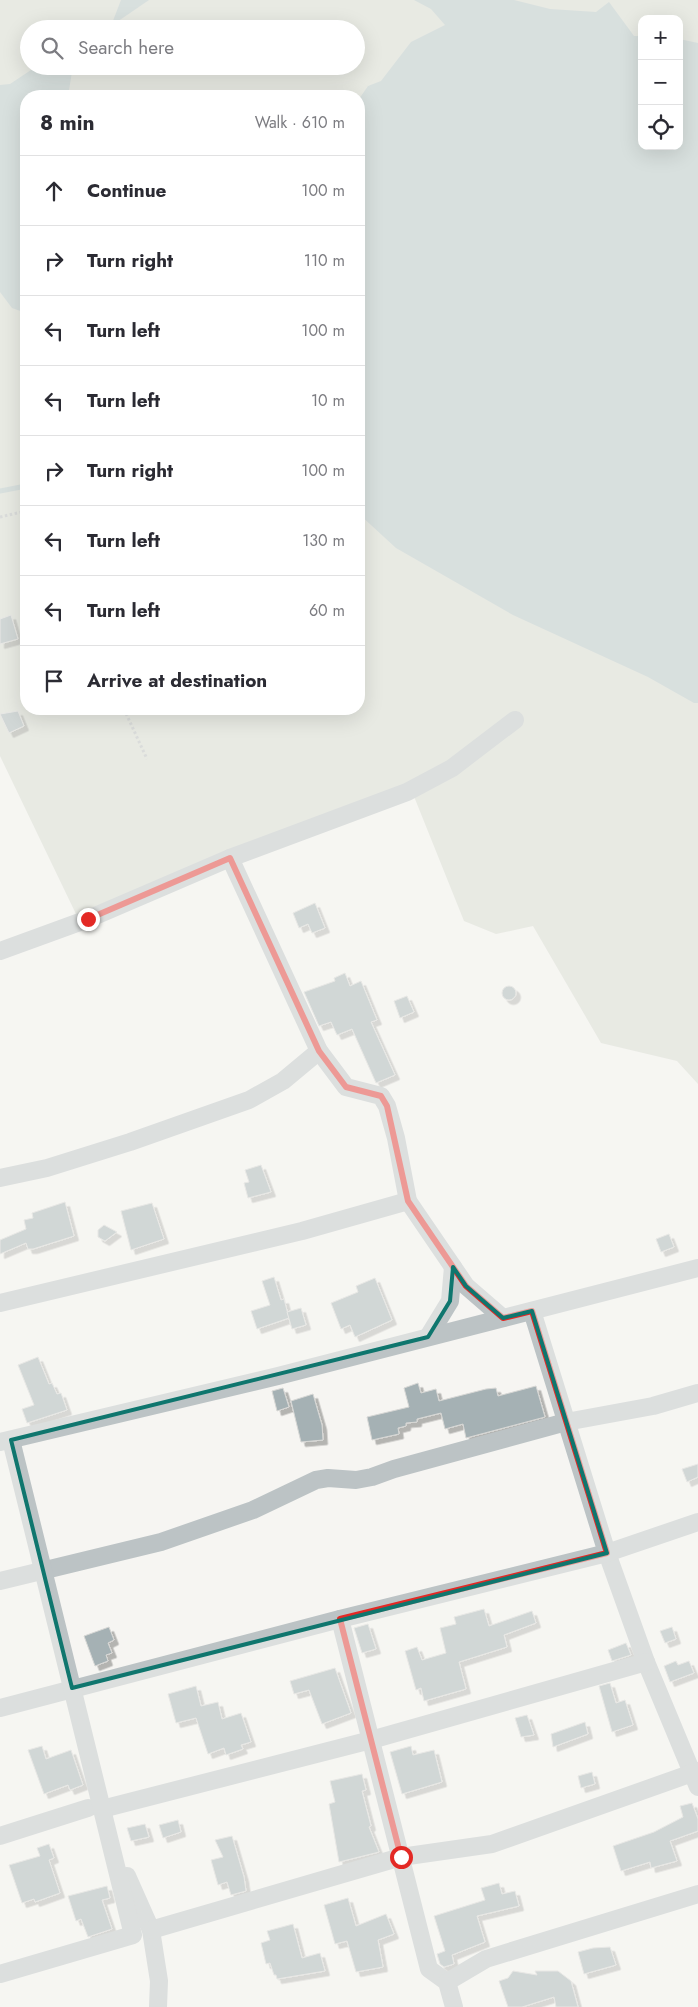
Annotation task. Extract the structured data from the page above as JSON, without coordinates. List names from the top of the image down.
{
  "page": {
    "map_buttons": ["+", "−"],
    "search": "Search here",
    "heading": ["8 min", "Walk · 610 m"],
    "list": [
      ["Continue", "100 m"],
      ["Turn right", "110 m"],
      ["Turn left", "100 m"],
      ["Turn left", "10 m"],
      ["Turn right", "100 m"],
      ["Turn left", "130 m"],
      ["Turn left", "60 m"],
      "Arrive at destination"
    ]
  }
}
